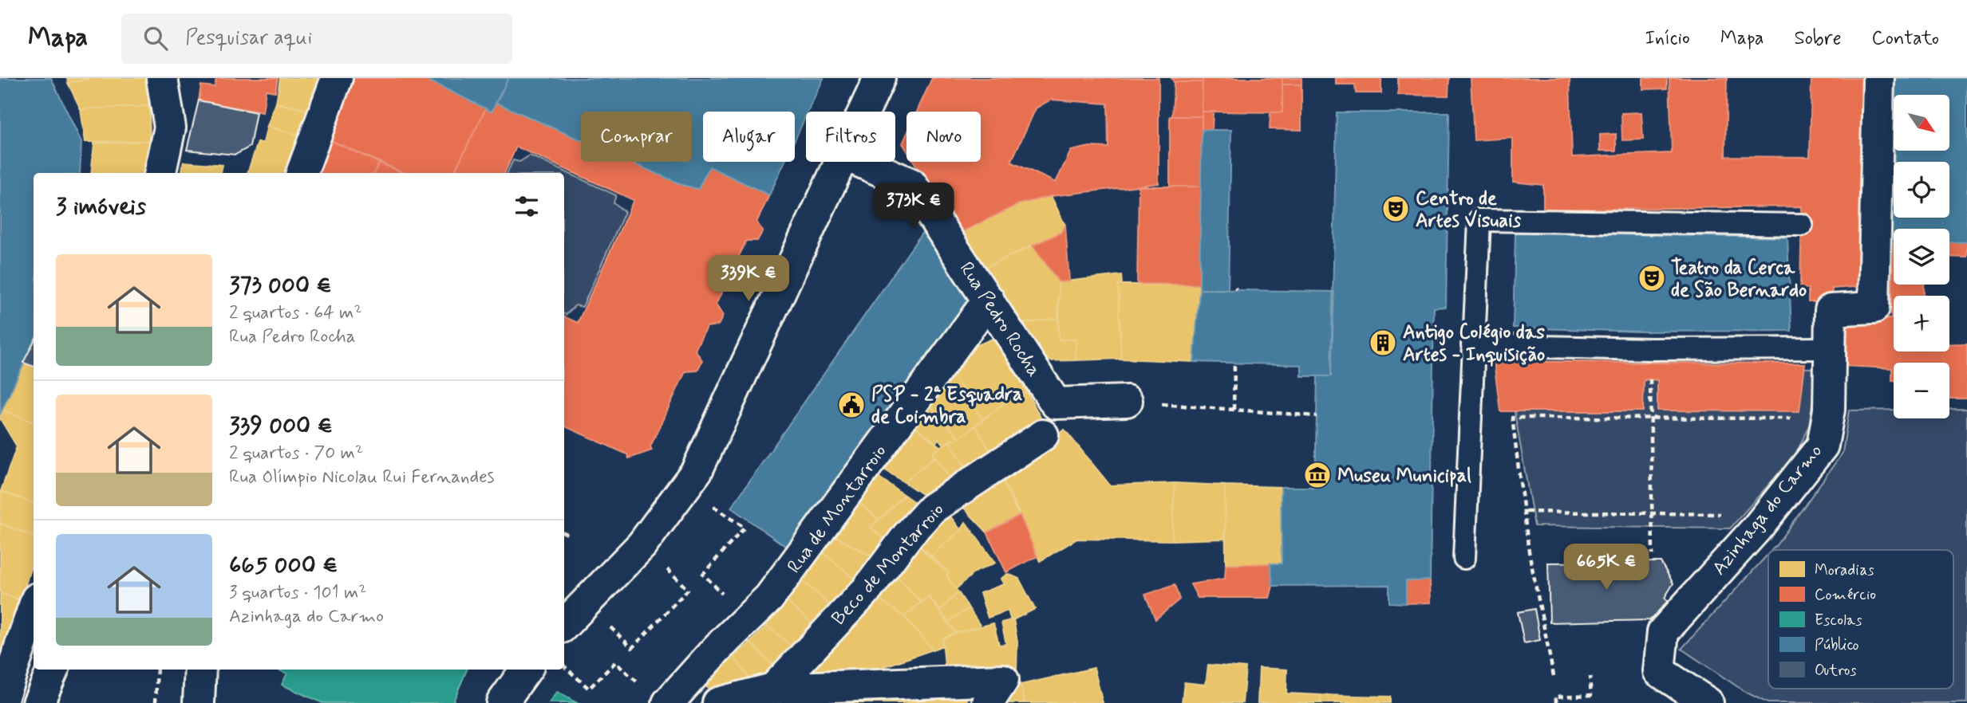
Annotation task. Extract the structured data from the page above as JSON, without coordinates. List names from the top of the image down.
{
  "streets": {
    "street": [
      "Rua Pedro Rocha",
      "Rua de Montarroio",
      "Azinhaga do Carmo",
      "Beco de Montarroio"
    ]
  },
  "crossings": [
    ["Rua Pedro Rocha", "Rua de Montarroio"]
  ],
  "places": {
    "theatre": ["Centro de Artes Visuais", "Teatro da Cerca de São Bernardo"],
    "building": ["Antigo Colégio das Artes - Inquisição"],
    "public building": ["PSP - 2ª Esquadra de Coimbra"],
    "museum": ["Museu Municipal"]
  },
  "legend": [
    "Moradias",
    "Comércio",
    "Escolas",
    "Público",
    "Outros"
  ],
  "north": "bottom right",
  "page": {
    "header": "Mapa",
    "search": "Pesquisar aqui",
    "nav": [
      "Início",
      "Mapa",
      "Sobre",
      "Contato"
    ],
    "map_buttons": ["+", "−"],
    "chip": [
      "Comprar",
      "Alugar",
      "Filtros",
      "Novo"
    ],
    "heading": "3 imóveis",
    "price": ["373K €", "339K €", "665K €"],
    "list": [
      {
        "name": "373 000 €",
        "note": "2 quartos · 64 m² · Rua Pedro Rocha"
      },
      {
        "name": "339 000 €",
        "note": "2 quartos · 70 m² · Rua Olímpio Nicolau Rui Fernandes"
      },
      {
        "name": "665 000 €",
        "note": "3 quartos · 101 m² · Azinhaga do Carmo"
      }
    ]
  }
}
